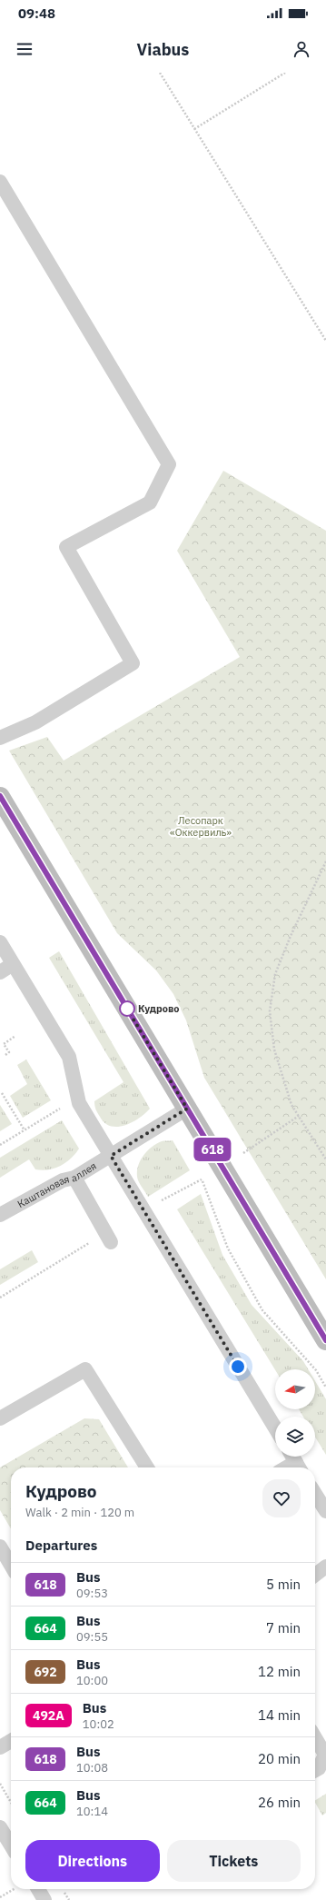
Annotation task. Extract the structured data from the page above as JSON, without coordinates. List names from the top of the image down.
{
  "streets": {
    "lane": ["Каштановая аллея"]
  },
  "parks": ["Лесопарк «Оккервиль»"],
  "places": ["Кудрово"],
  "lines": ["bus line 618"],
  "north": "left",
  "page": {
    "status": "09:48",
    "header": "Viabus",
    "on_map": "618",
    "heading": [
      ["Кудрово", "Walk · 2 min · 120 m"],
      "Departures"
    ],
    "list": [
      {
        "mark": "618",
        "name": "Bus",
        "note": "09:53",
        "value": "5 min"
      },
      {
        "mark": "664",
        "name": "Bus",
        "note": "09:55",
        "value": "7 min"
      },
      {
        "mark": "692",
        "name": "Bus",
        "note": "10:00",
        "value": "12 min"
      },
      {
        "mark": "492А",
        "name": "Bus",
        "note": "10:02",
        "value": "14 min"
      },
      {
        "mark": "618",
        "name": "Bus",
        "note": "10:08",
        "value": "20 min"
      },
      {
        "mark": "664",
        "name": "Bus",
        "note": "10:14",
        "value": "26 min"
      }
    ],
    "buttons": ["Directions", "Tickets"]
  }
}
